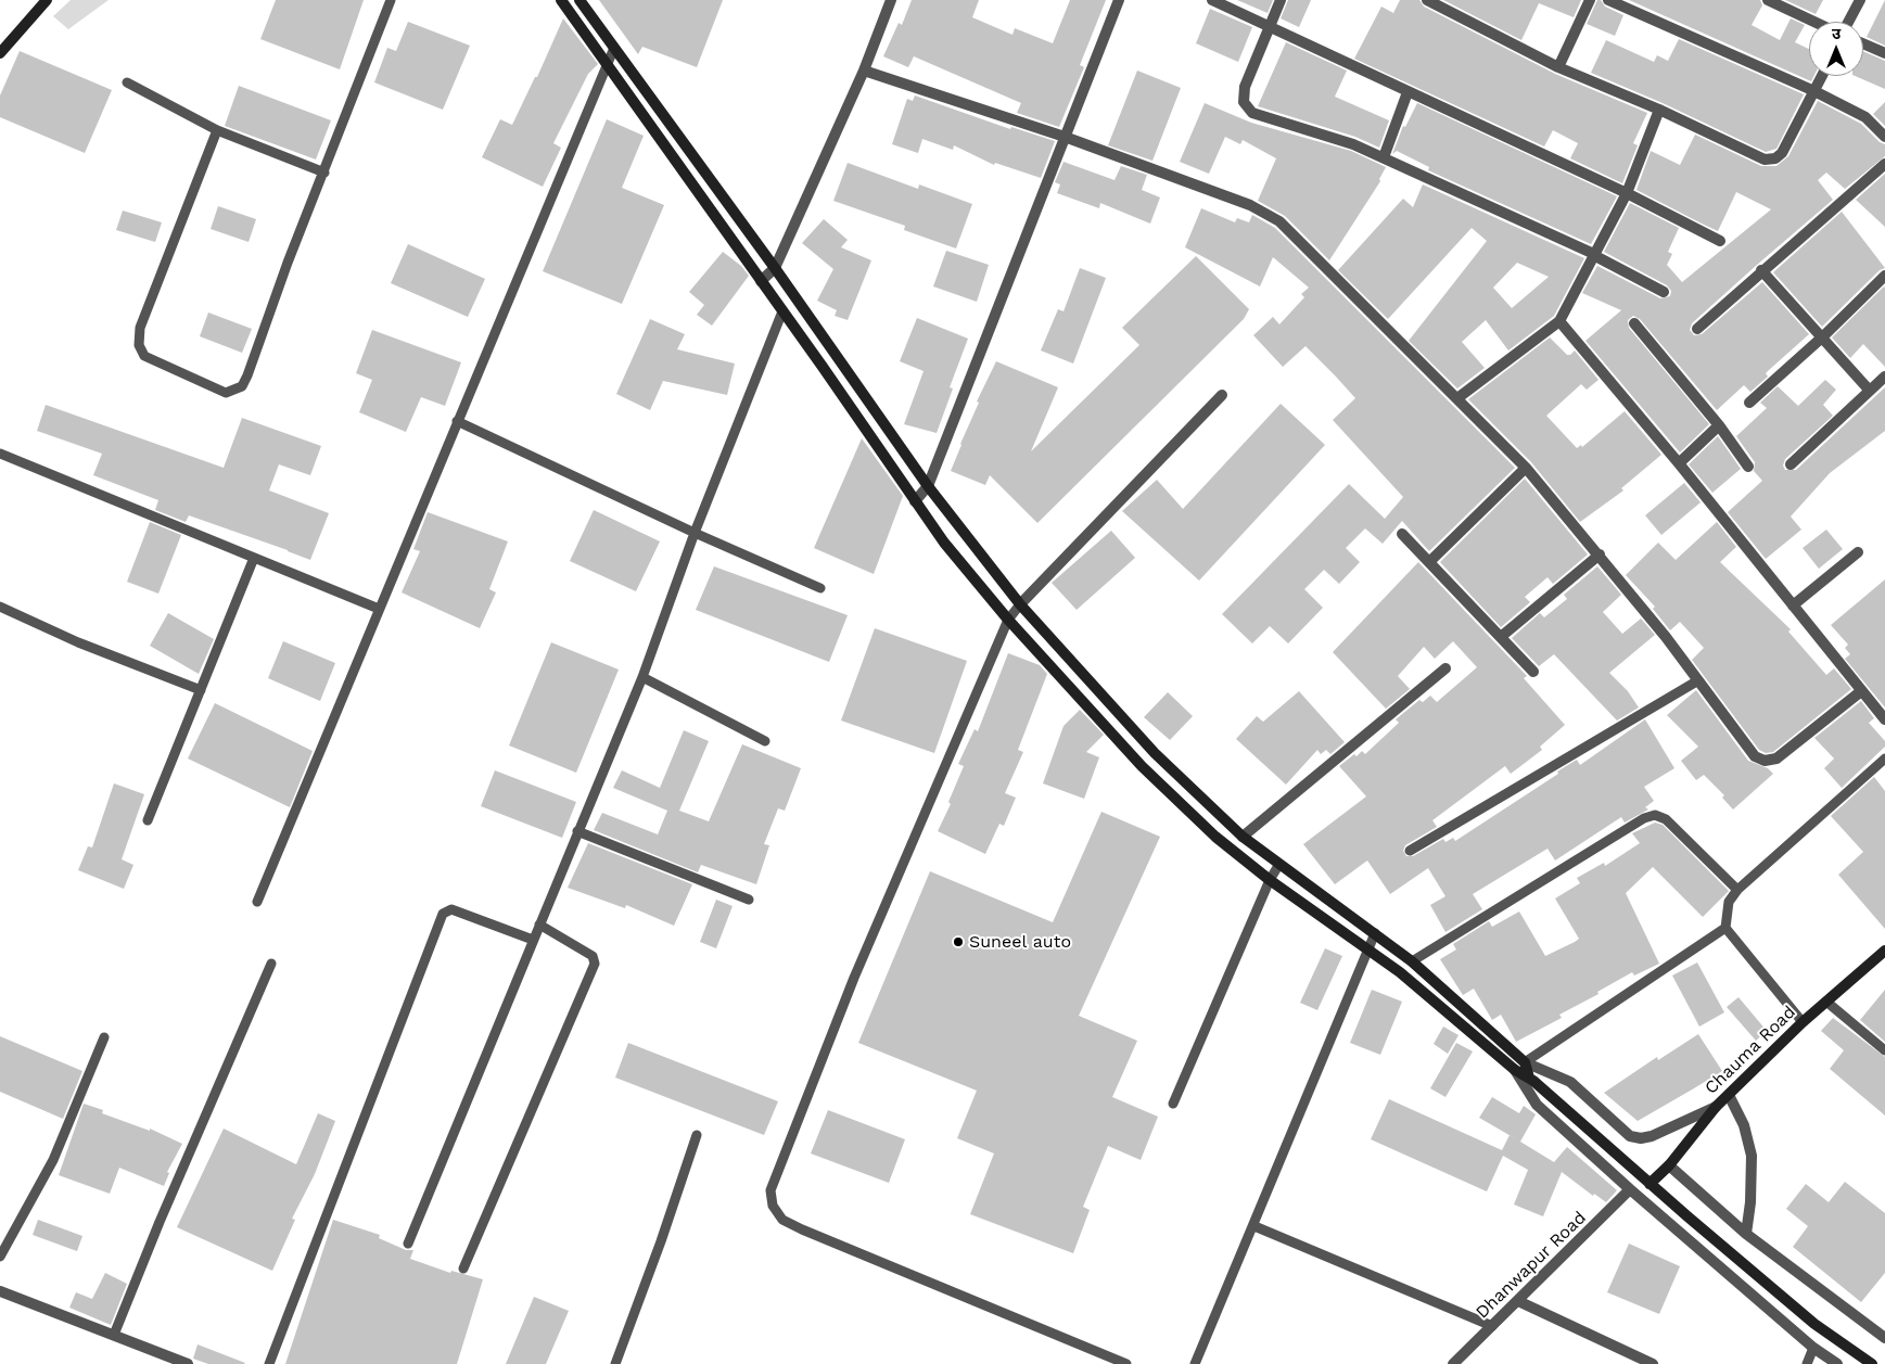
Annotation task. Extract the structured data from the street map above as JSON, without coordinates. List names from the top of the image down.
{
  "streets": {
    "street": ["Chauma Road", "Dhanwapur Road"]
  },
  "places": ["Suneel auto"],
  "north": "top"
}
